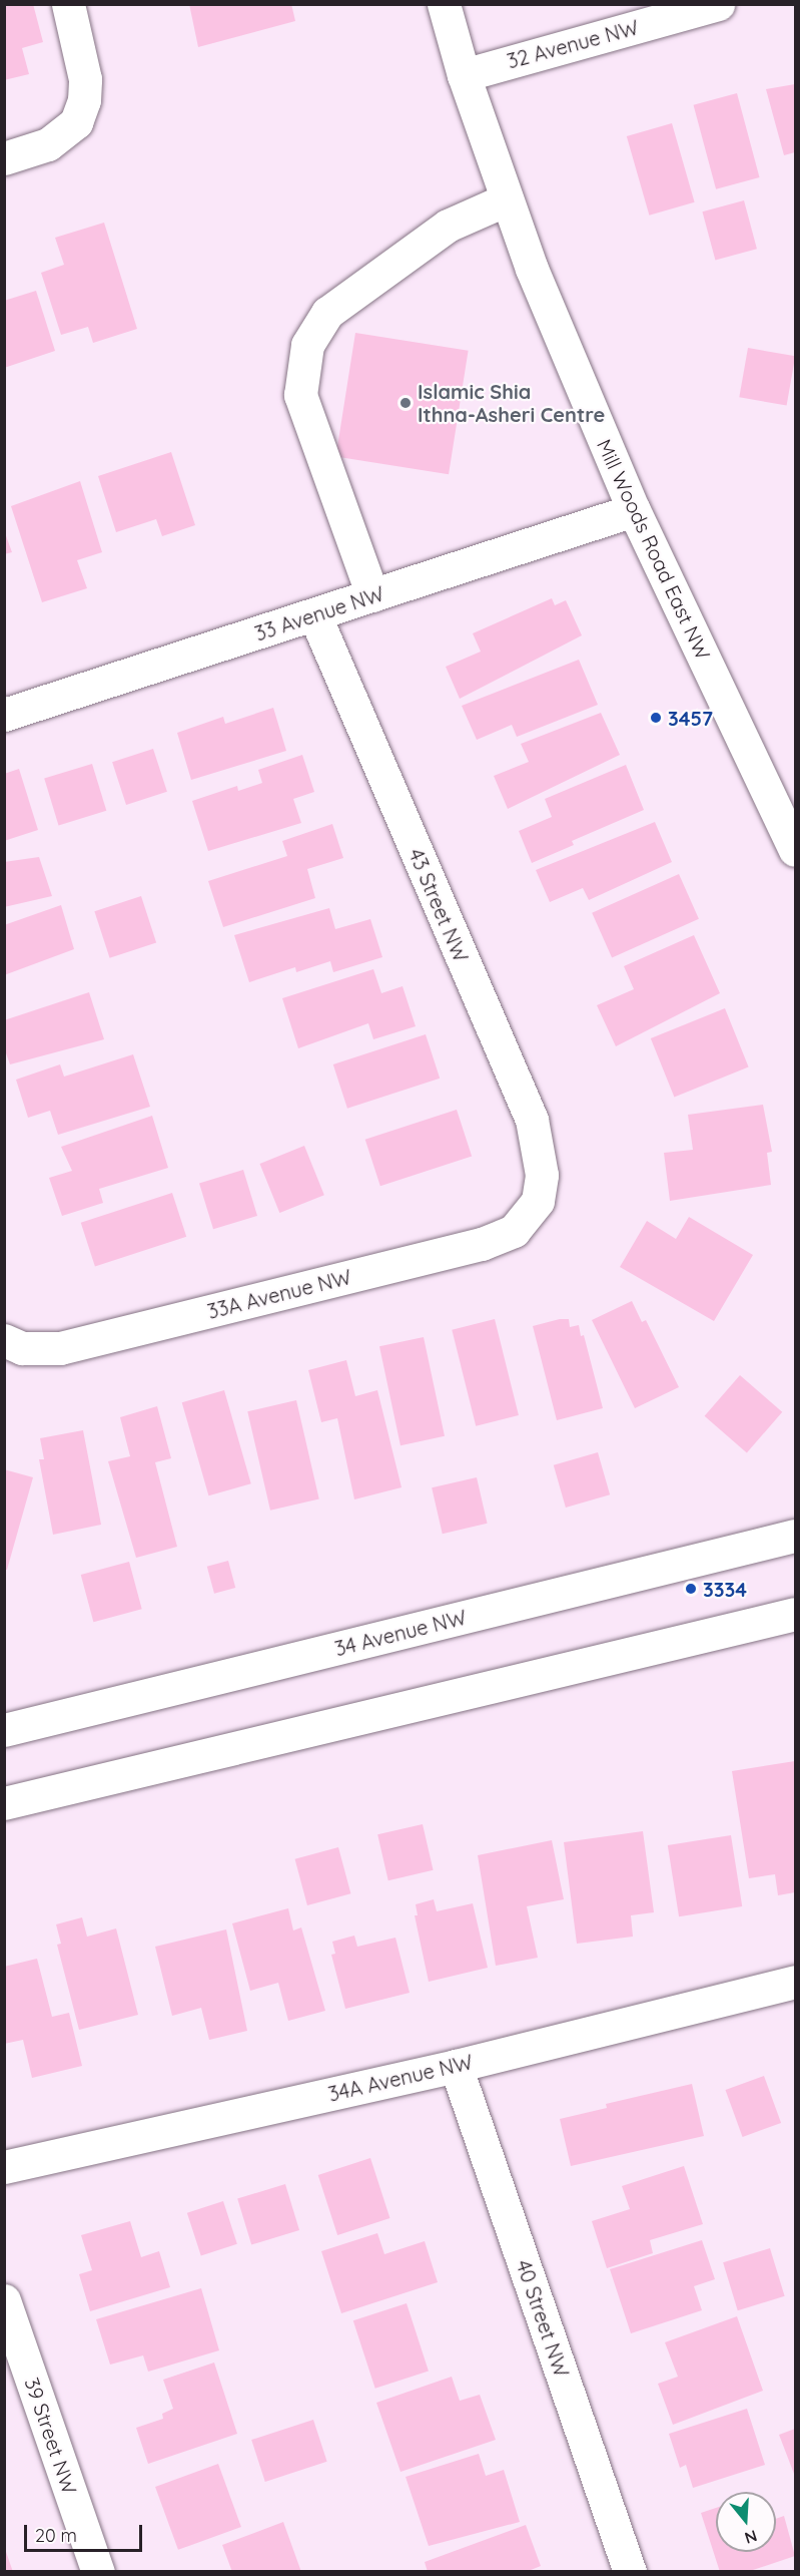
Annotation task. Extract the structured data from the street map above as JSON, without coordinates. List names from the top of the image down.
{
  "streets": {
    "street": [
      "32 Avenue NW",
      "Mill Woods Road East NW",
      "33 Avenue NW",
      "43 Street NW",
      "33A Avenue NW",
      "34 Avenue NW",
      "34A Avenue NW",
      "40 Street NW",
      "39 Street NW"
    ]
  },
  "crossings": [
    ["32 Avenue NW", "Mill Woods Road East NW"],
    ["Mill Woods Road East NW", "33 Avenue NW"],
    ["33 Avenue NW", "43 Street NW"],
    ["43 Street NW", "33A Avenue NW"],
    ["34A Avenue NW", "40 Street NW"]
  ],
  "places": ["Islamic Shia Ithna-Asheri Centre", "3457", "3334"],
  "scale_bar": "20 m",
  "north": "bottom"
}
